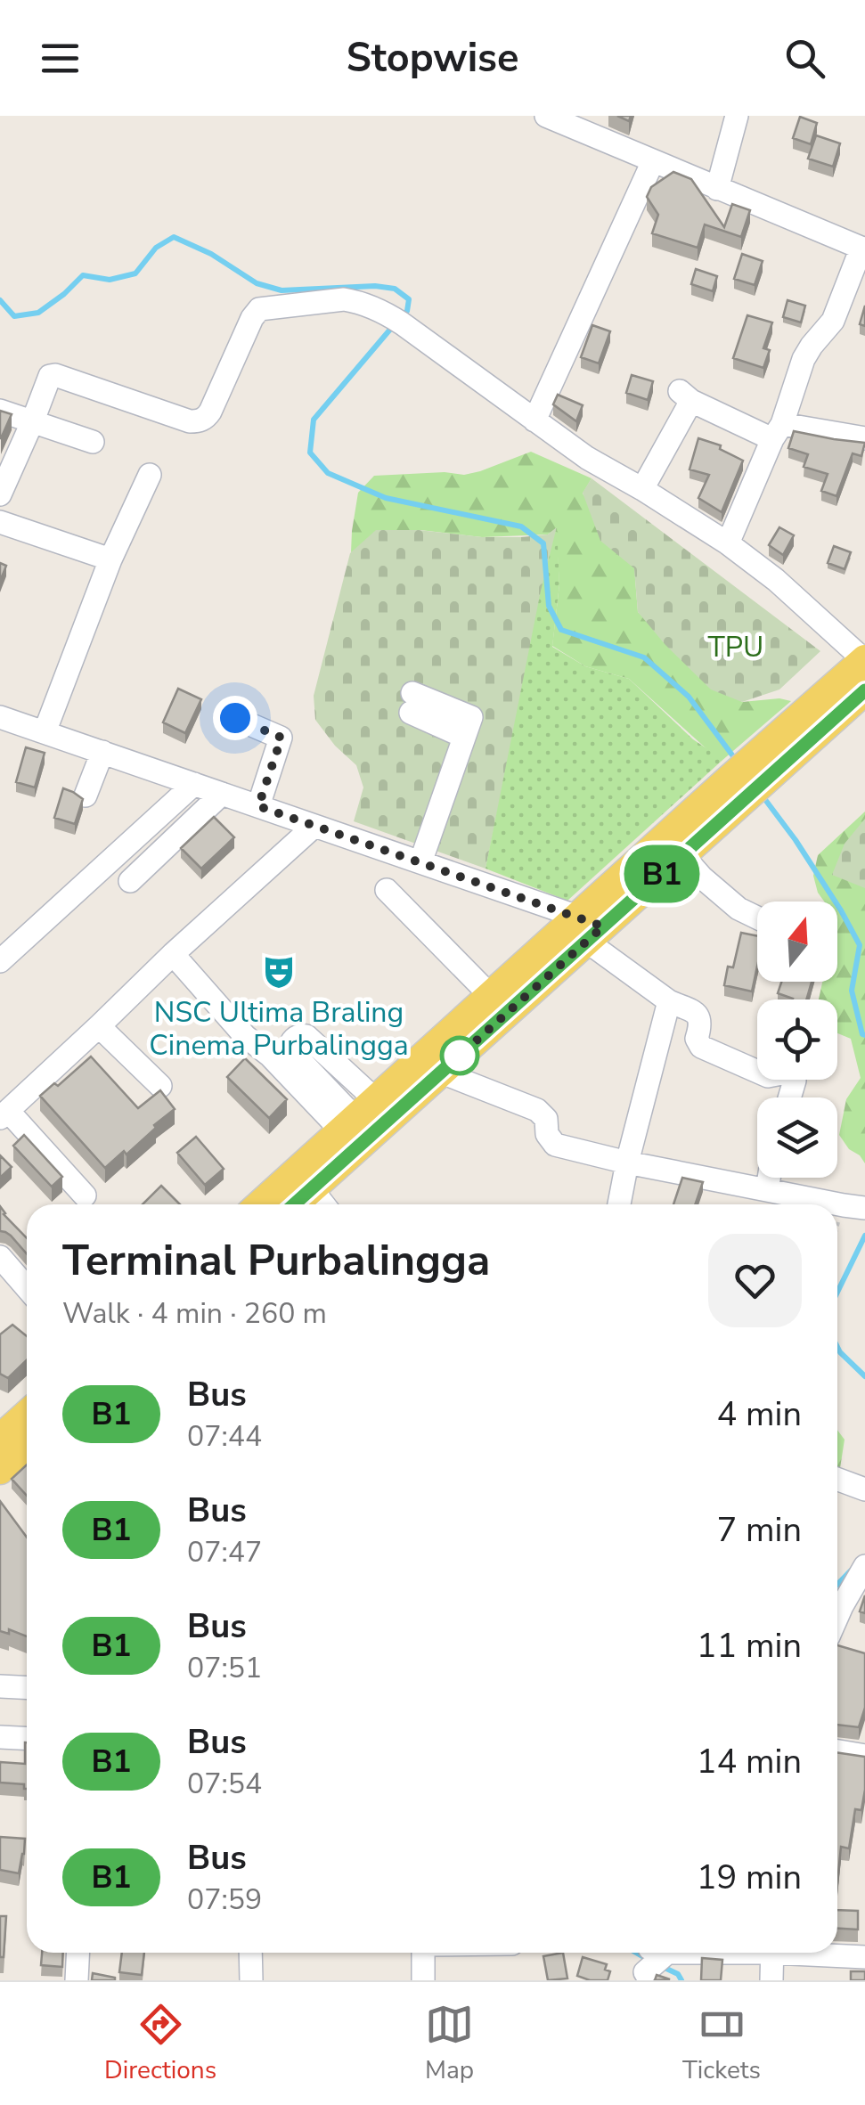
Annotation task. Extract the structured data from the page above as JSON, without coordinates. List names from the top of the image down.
{
  "parks": ["TPU"],
  "places": {
    "theatre": ["NSC Ultima Braling Cinema Purbalingga"]
  },
  "lines": ["bus line B1"],
  "north": "top",
  "page": {
    "header": "Stopwise",
    "on_map": "B1",
    "heading": ["Terminal Purbalingga", "Walk · 4 min · 260 m"],
    "list": [
      {
        "mark": "B1",
        "name": "Bus",
        "note": "07:44",
        "value": "4 min"
      },
      {
        "mark": "B1",
        "name": "Bus",
        "note": "07:47",
        "value": "7 min"
      },
      {
        "mark": "B1",
        "name": "Bus",
        "note": "07:51",
        "value": "11 min"
      },
      {
        "mark": "B1",
        "name": "Bus",
        "note": "07:54",
        "value": "14 min"
      },
      {
        "mark": "B1",
        "name": "Bus",
        "note": "07:59",
        "value": "19 min"
      }
    ],
    "tabs": ["Directions", "Map", "Tickets"]
  }
}
